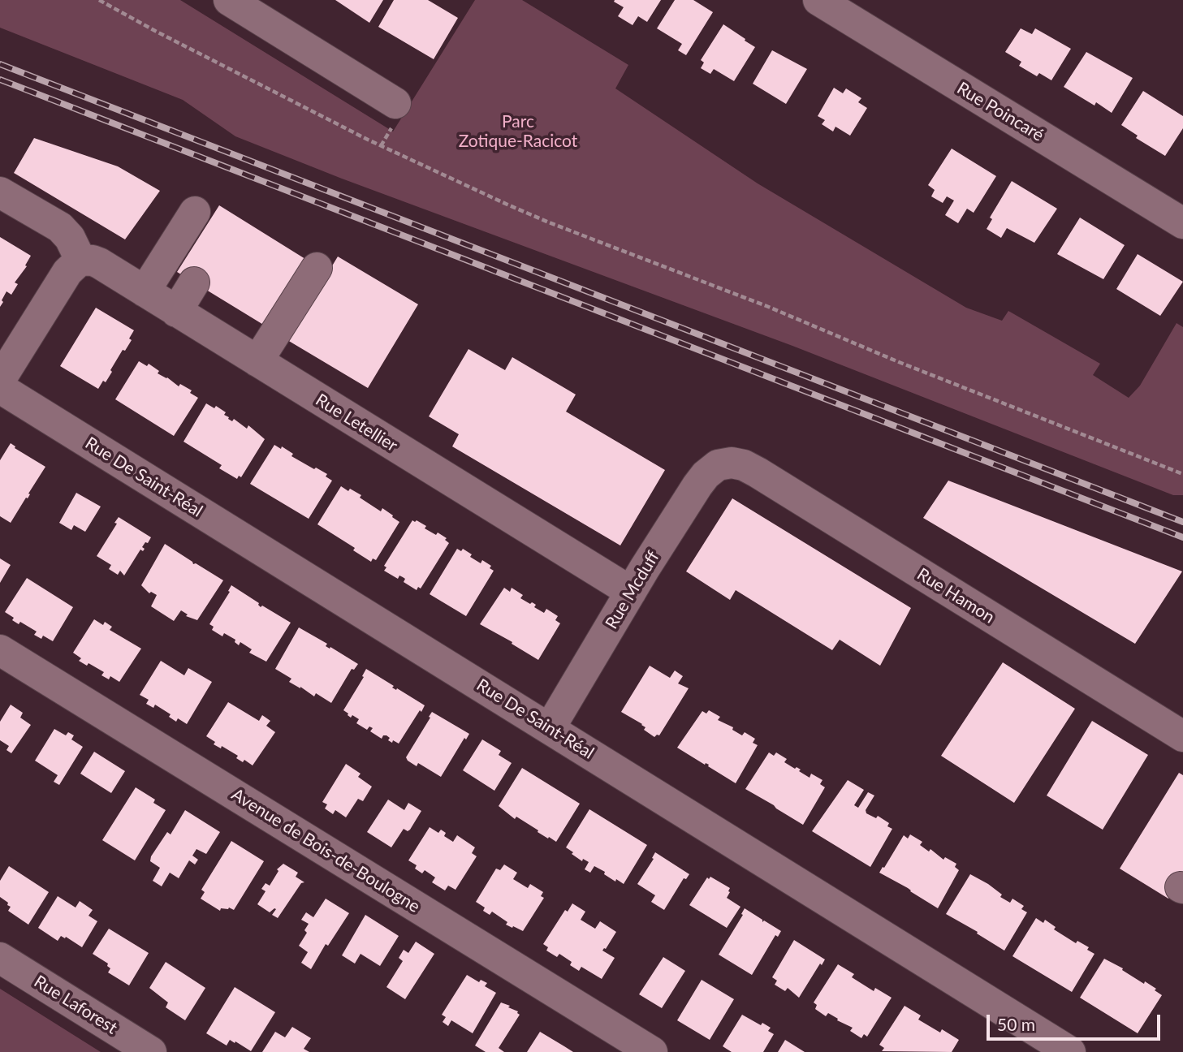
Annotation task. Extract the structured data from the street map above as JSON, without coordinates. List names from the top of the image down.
{
  "streets": {
    "street": [
      "Rue Poincaré",
      "Rue Letellier",
      "Rue De Saint-Réal",
      "Rue Mcduff",
      "Rue Hamon",
      "Avenue de Bois-de-Boulogne",
      "Rue Laforest"
    ]
  },
  "crossings": [
    ["Rue Letellier", "Rue Mcduff"],
    ["Rue De Saint-Réal", "Rue Mcduff"],
    ["Rue Mcduff", "Rue Hamon"]
  ],
  "parks": ["Parc Zotique-Racicot"],
  "scale_bar": "50 m"
}
